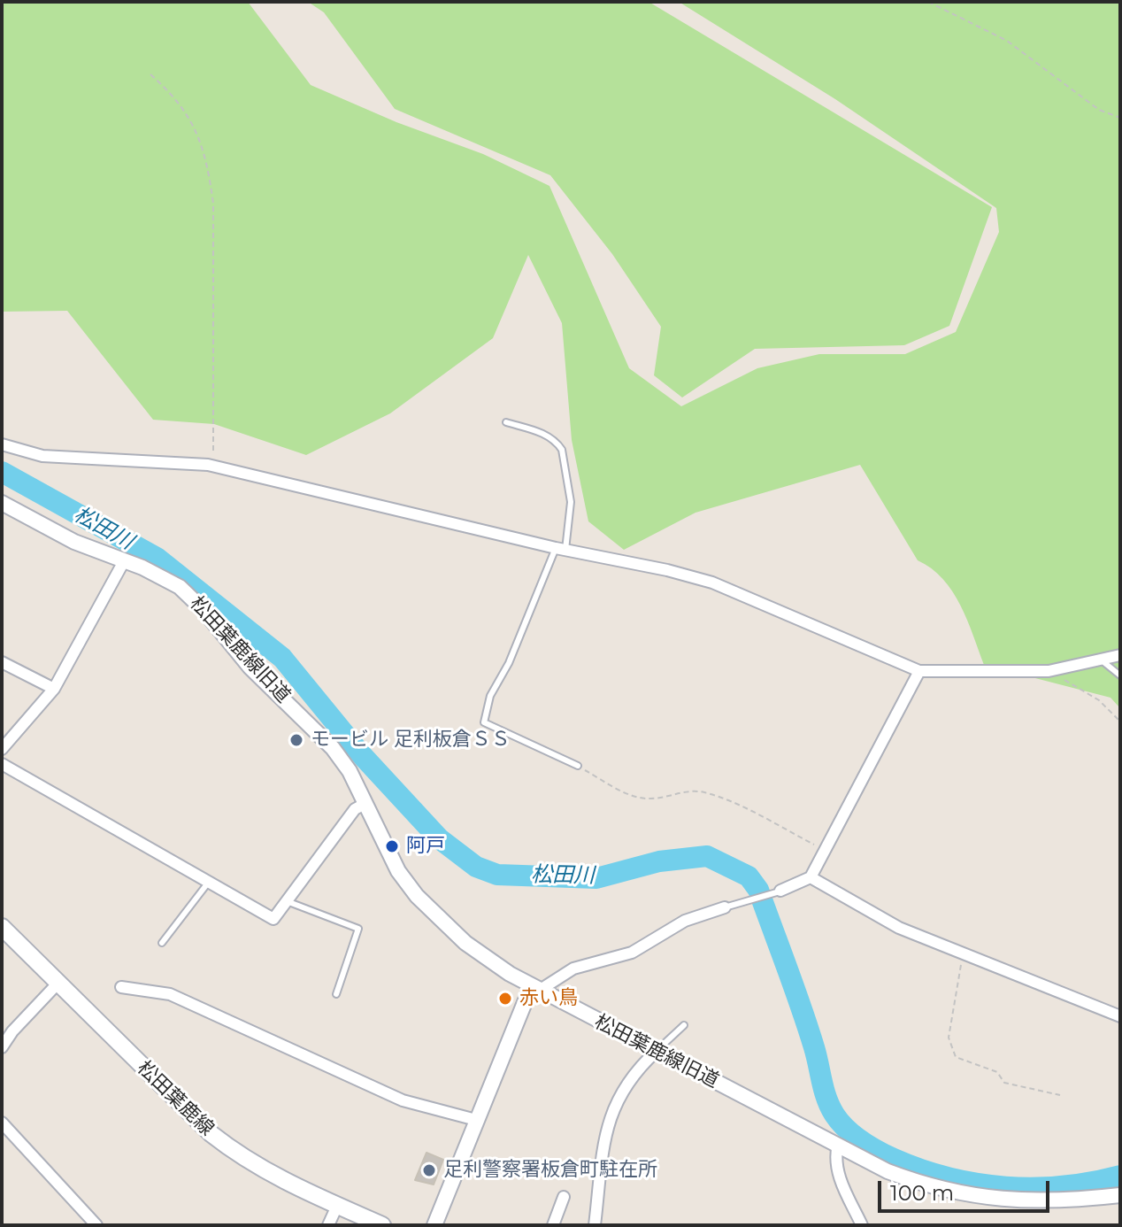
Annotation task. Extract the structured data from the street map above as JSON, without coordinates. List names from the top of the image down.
{
  "streets": {
    "main road": ["松田葉鹿線"],
    "street": ["松田葉鹿線旧道"]
  },
  "water": ["松田川"],
  "places": [
    "モービル 足利板倉ＳＳ",
    "阿戸",
    "赤い鳥",
    "足利警察署板倉町駐在所"
  ],
  "scale_bar": "100 m"
}
